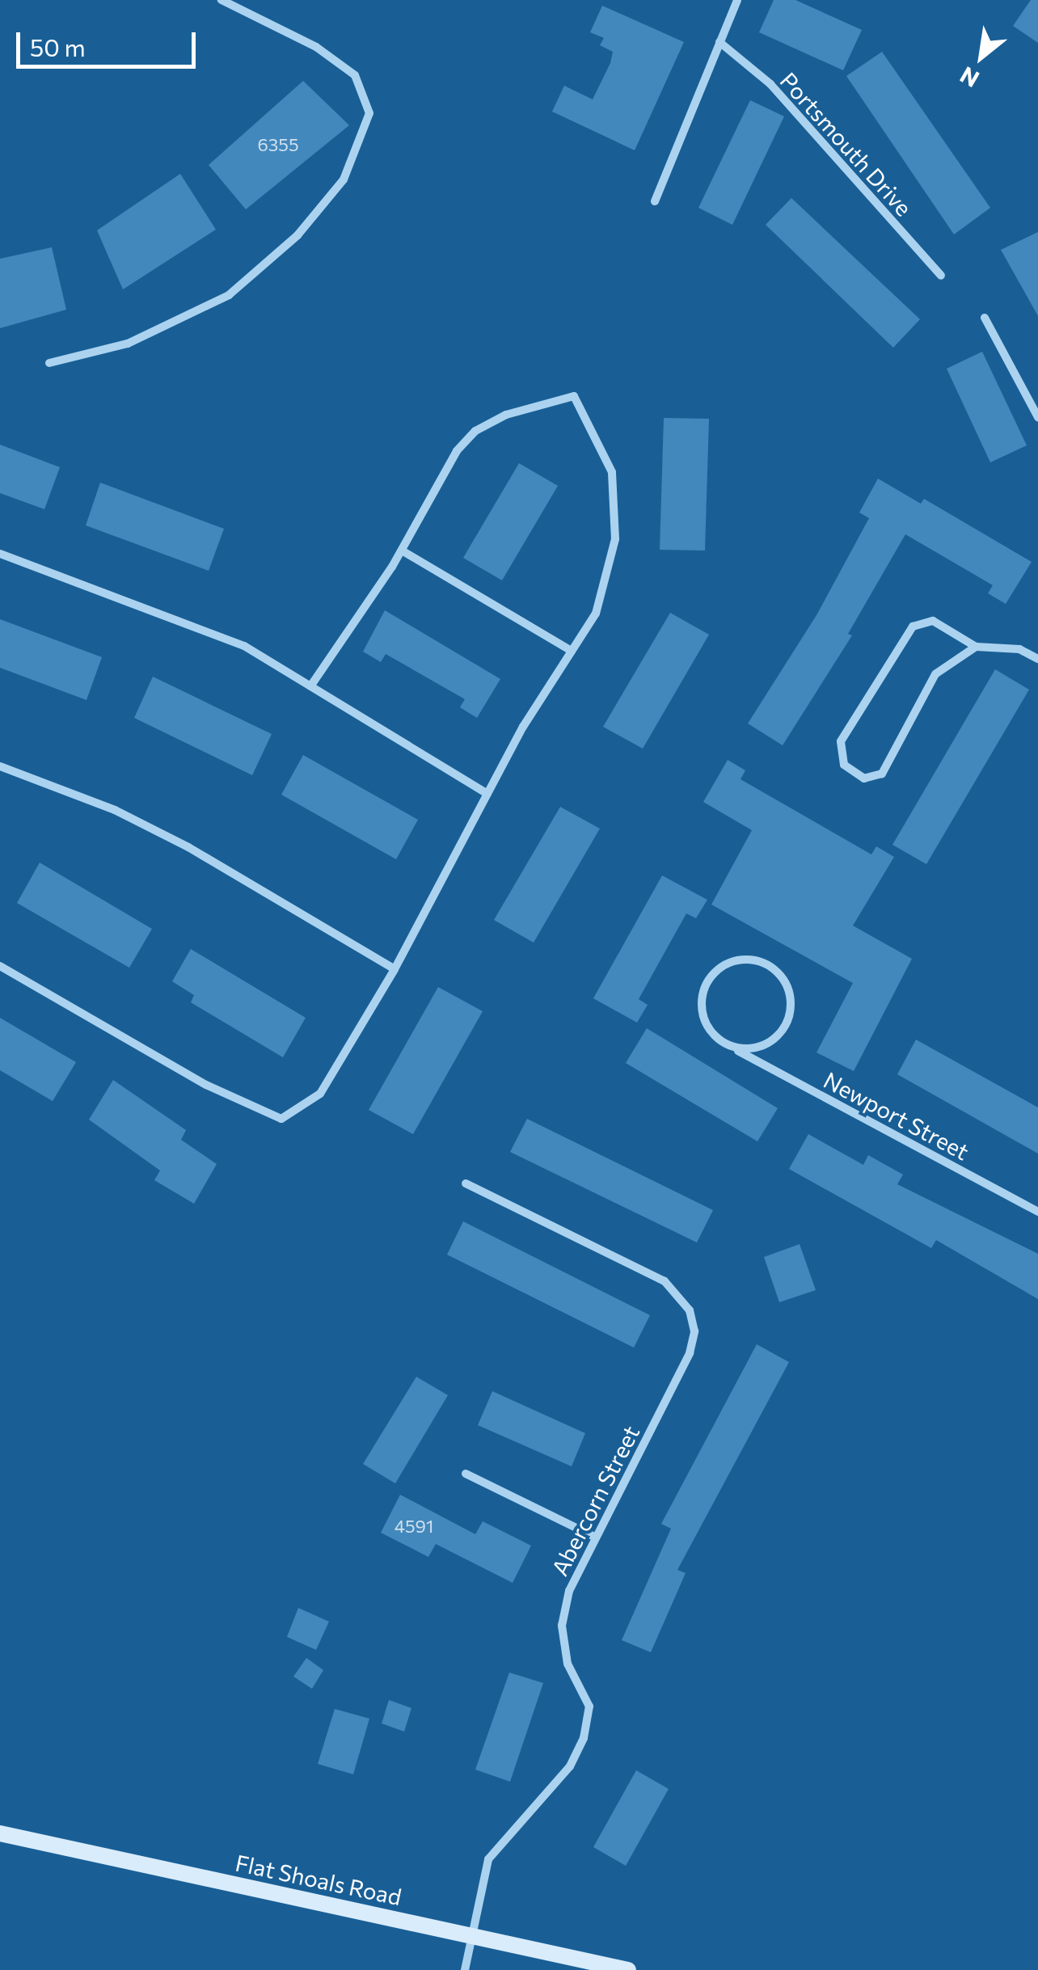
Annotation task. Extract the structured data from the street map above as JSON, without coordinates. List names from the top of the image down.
{
  "streets": {
    "street": [
      "Portsmouth Drive",
      "Newport Street",
      "Abercorn Street",
      "Flat Shoals Road"
    ]
  },
  "crossings": [
    ["Abercorn Street", "Flat Shoals Road"]
  ],
  "house_numbers": ["6355", "4591"],
  "scale_bar": "50 m",
  "north": "bottom left"
}
